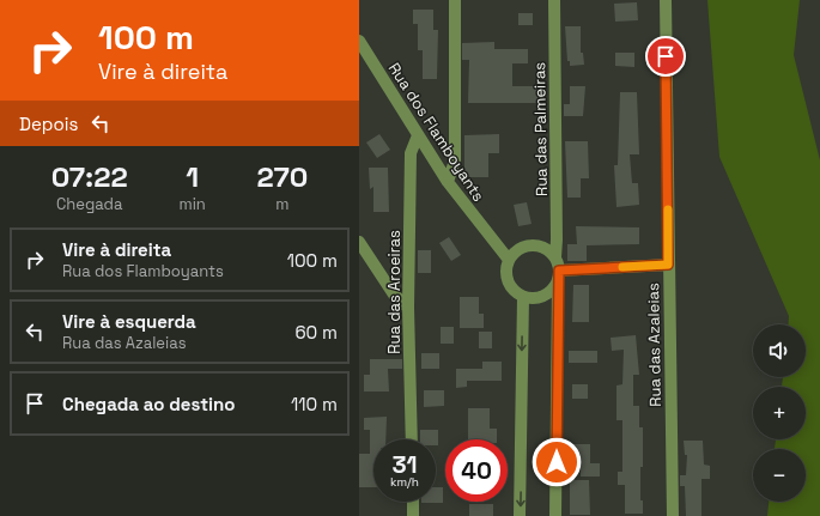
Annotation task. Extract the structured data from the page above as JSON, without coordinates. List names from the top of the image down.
{
  "streets": {
    "street": [
      "Rua das Palmeiras",
      "Rua dos Flamboyants",
      "Rua das Aroeiras",
      "Rua das Azaleias"
    ]
  },
  "crossings": [
    ["Rua das Palmeiras", "Rua dos Flamboyants"],
    ["Rua dos Flamboyants", "Rua das Aroeiras"]
  ],
  "page": {
    "turn": ["100 m", "Vire à direita"],
    "then": "Depois",
    "eta": [
      "07:22",
      "Chegada",
      "1",
      "min",
      "270",
      "m"
    ],
    "list": [
      {
        "name": "Vire à direita",
        "note": "Rua dos Flamboyants",
        "value": "100 m"
      },
      {
        "name": "Vire à esquerda",
        "note": "Rua das Azaleias",
        "value": "60 m"
      },
      {
        "name": "Chegada ao destino",
        "value": "110 m"
      }
    ],
    "map_buttons": ["+", "−"],
    "speed": "31 km/h",
    "limit": "40"
  }
}
